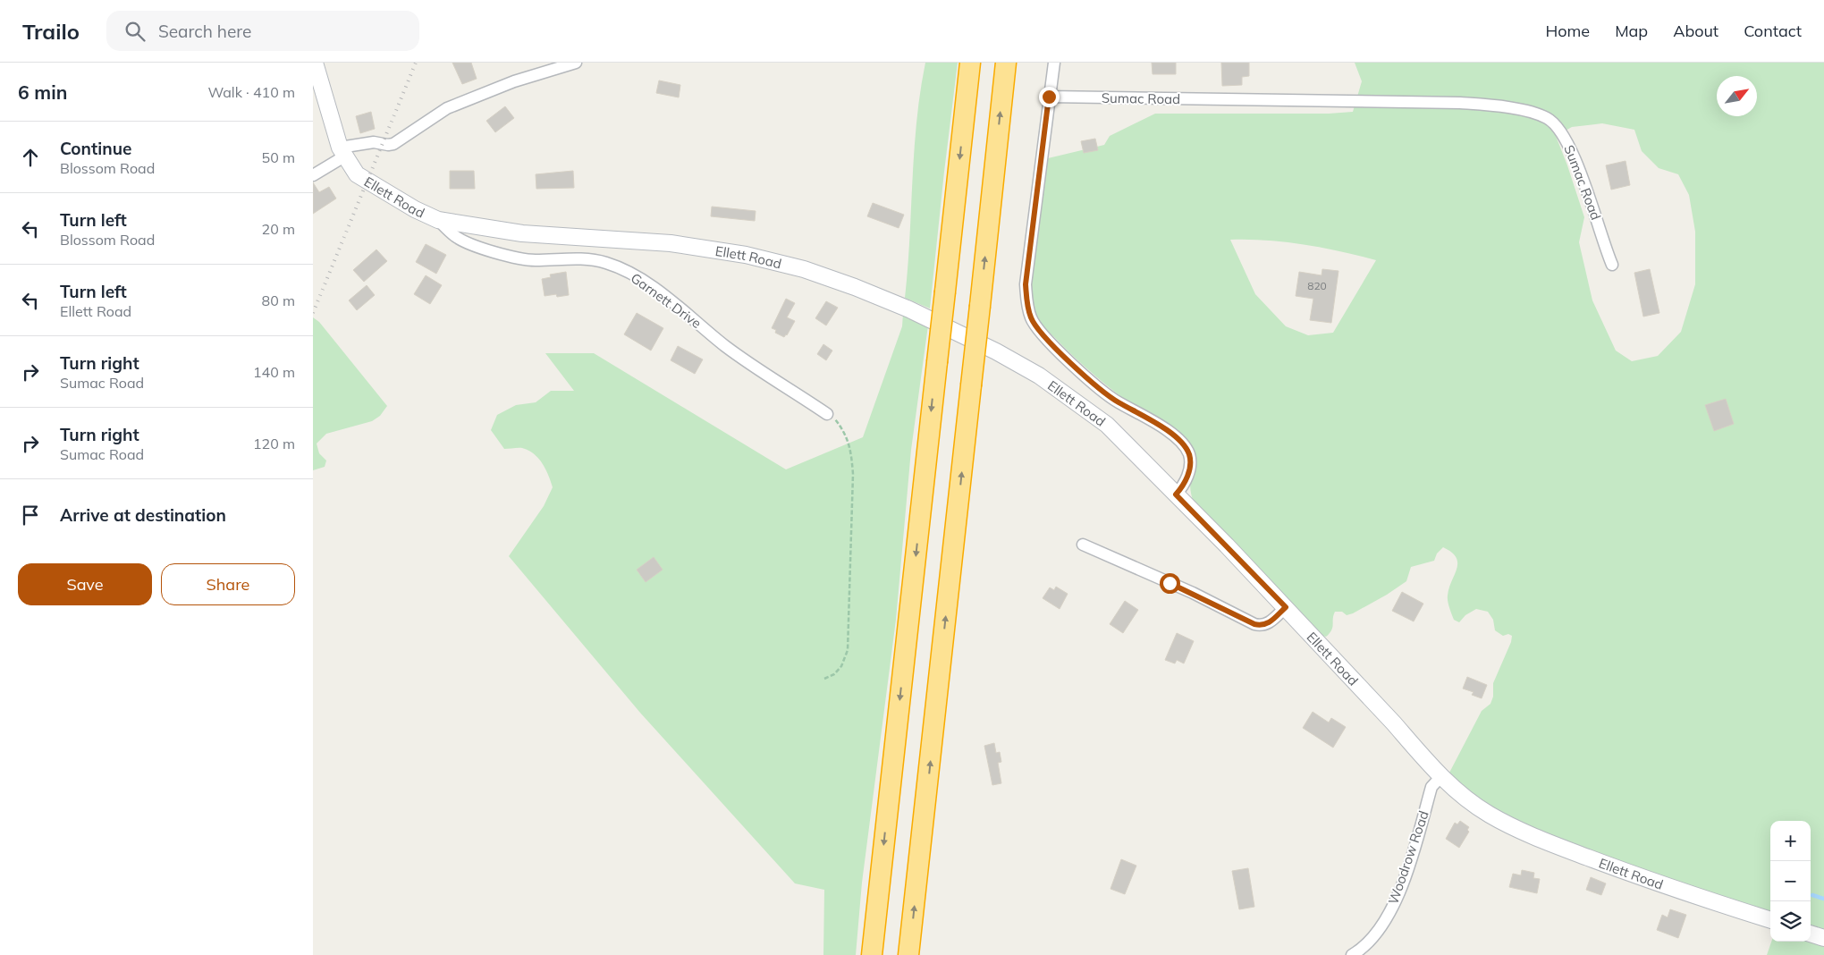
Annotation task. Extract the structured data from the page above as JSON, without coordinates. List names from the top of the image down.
{
  "streets": {
    "street": [
      "Sumac Road",
      "Ellett Road",
      "Garnett Drive",
      "Woodrow Road"
    ]
  },
  "crossings": [
    ["Ellett Road", "Garnett Drive"],
    ["Ellett Road", "Woodrow Road"]
  ],
  "house_numbers": ["820"],
  "north": "top right",
  "page": {
    "header": "Trailo",
    "search": "Search here",
    "nav": [
      "Home",
      "Map",
      "About",
      "Contact"
    ],
    "heading": ["6 min", "Walk · 410 m"],
    "list": [
      ["Continue", "Blossom Road", "50 m"],
      ["Turn left", "Blossom Road", "20 m"],
      ["Turn left", "Ellett Road", "80 m"],
      ["Turn right", "Sumac Road", "140 m"],
      ["Turn right", "Sumac Road", "120 m"],
      "Arrive at destination"
    ],
    "buttons": ["Save", "Share"],
    "map_buttons": ["+", "−"]
  }
}
